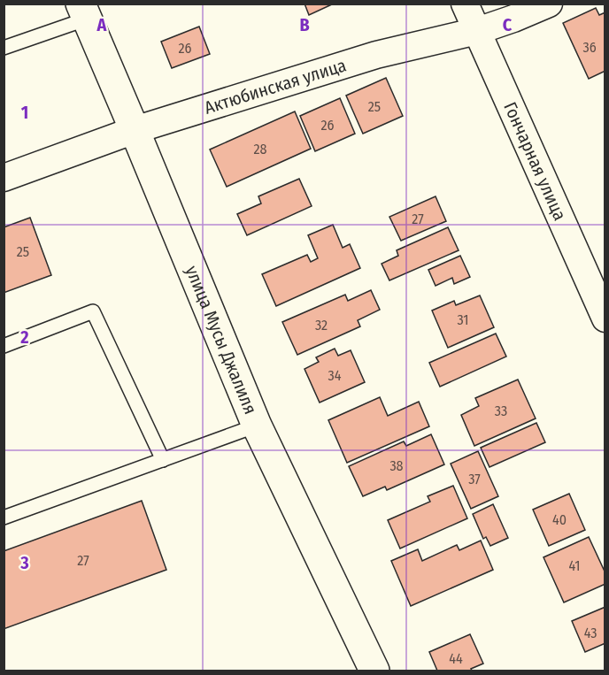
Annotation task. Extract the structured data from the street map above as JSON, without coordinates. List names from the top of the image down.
{
  "streets": {
    "street": ["Актюбинская улица", "Гончарная улица", "улица Мусы Джалиля"]
  },
  "crossings": [
    ["Актюбинская улица", "Гончарная улица"],
    ["Актюбинская улица", "улица Мусы Джалиля"]
  ],
  "house_numbers": [
    "36",
    "26",
    "25",
    "26",
    "28",
    "27",
    "25",
    "31",
    "32",
    "34",
    "33",
    "38",
    "37",
    "40",
    "27",
    "41",
    "43",
    "44"
  ],
  "grid": {
    "columns": ["A", "B", "C"],
    "rows": ["1", "2", "3"]
  }
}
